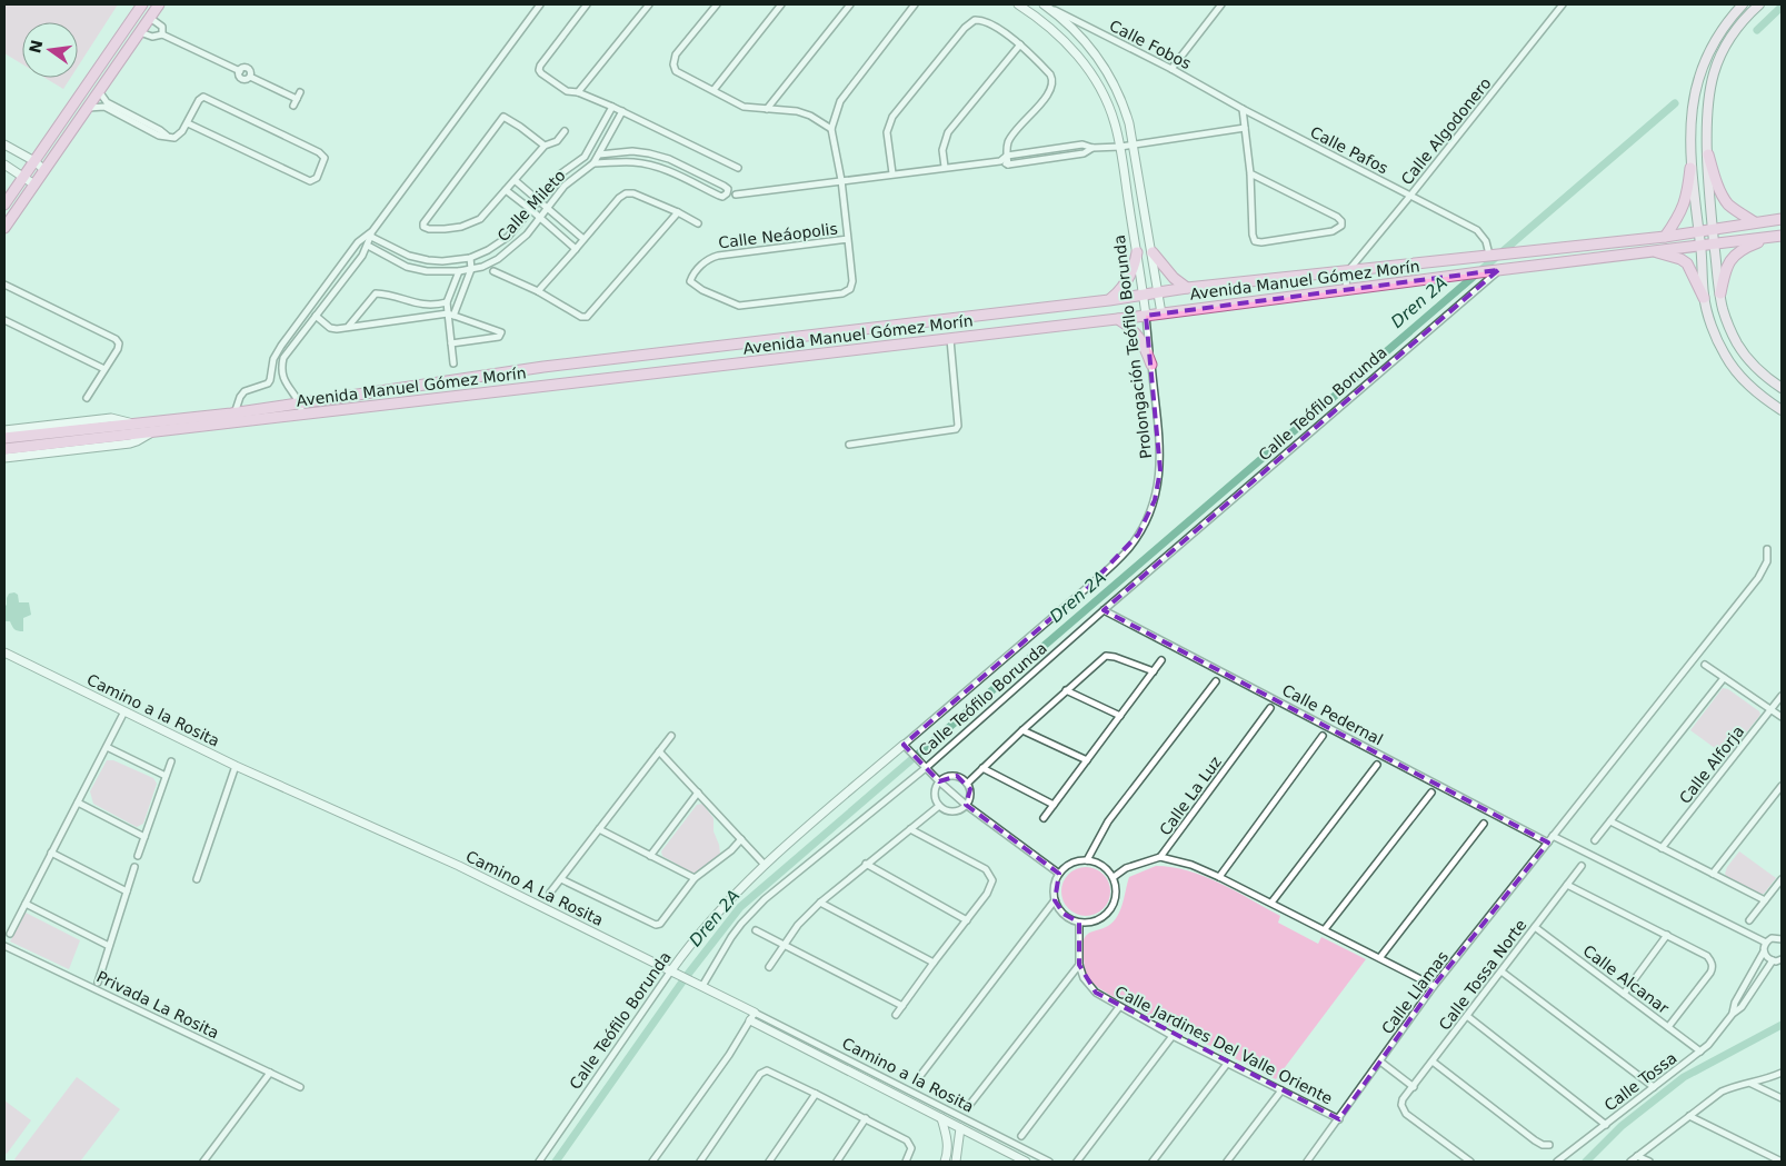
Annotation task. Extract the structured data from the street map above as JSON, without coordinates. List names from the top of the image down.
{
  "streets": {
    "main road": ["Avenida Manuel Gómez Morín"],
    "street": [
      "Calle Fobos",
      "Calle Algodonero",
      "Calle Pafos",
      "Calle Mileto",
      "Calle Neáopolis",
      "Prolongación Teófilo Borunda",
      "Calle Teófilo Borunda",
      "Camino a la Rosita",
      "Calle Pedernal",
      "Calle Alforja",
      "Calle La Luz",
      "Camino A La Rosita",
      "Calle Tossa Norte",
      "Calle Alcanar",
      "Calle Llamas",
      "Privada La Rosita",
      "Calle Jardines Del Valle Oriente",
      "Calle Tossa"
    ]
  },
  "crossings": [
    ["Calle Fobos", "Calle Pafos"],
    ["Calle Fobos", "Prolongación Teófilo Borunda"],
    ["Calle Algodonero", "Calle Pafos"],
    ["Calle Algodonero", "Avenida Manuel Gómez Morín"],
    ["Calle Pafos", "Avenida Manuel Gómez Morín"],
    ["Avenida Manuel Gómez Morín", "Prolongación Teófilo Borunda"],
    ["Avenida Manuel Gómez Morín", "Calle Teófilo Borunda"],
    ["Prolongación Teófilo Borunda", "Calle Teófilo Borunda"],
    ["Calle Teófilo Borunda", "Calle Pedernal"],
    ["Calle Teófilo Borunda", "Camino A La Rosita"],
    ["Camino a la Rosita", "Camino A La Rosita"],
    ["Calle Pedernal", "Calle Llamas"],
    ["Calle Tossa Norte", "Calle Alcanar"],
    ["Calle Alcanar", "Calle Tossa"],
    ["Calle Llamas", "Calle Jardines Del Valle Oriente"]
  ],
  "water": ["Dren 2A"],
  "north": "left"
}
